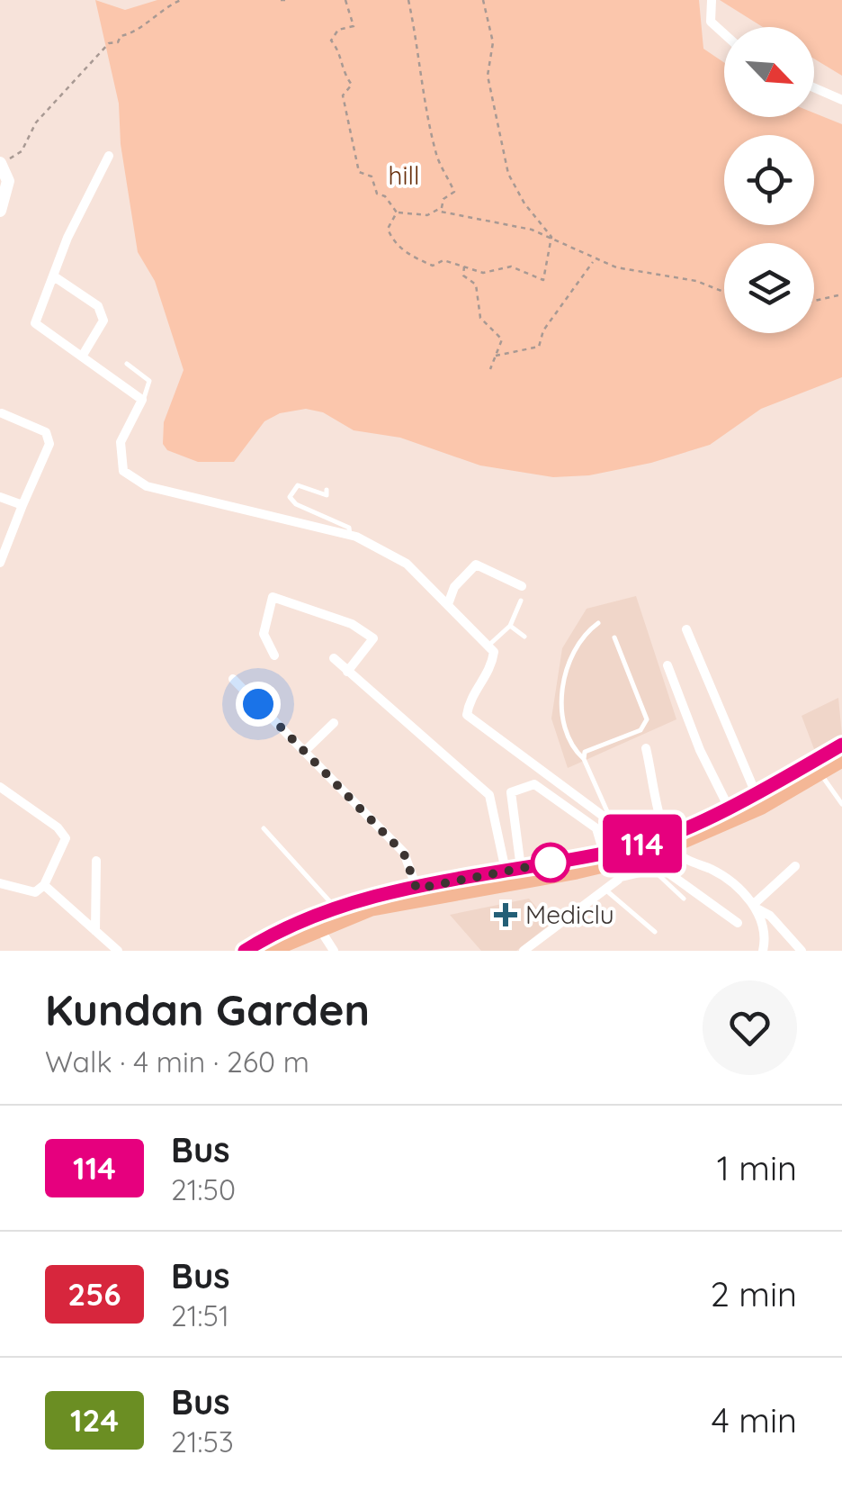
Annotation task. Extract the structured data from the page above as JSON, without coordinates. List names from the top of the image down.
{
  "parks": ["hill"],
  "places": {
    "health": ["Mediclu"]
  },
  "lines": ["bus line 114"],
  "north": "bottom right",
  "page": {
    "on_map": "114",
    "heading": ["Kundan Garden", "Walk · 4 min · 260 m"],
    "list": [
      {
        "mark": "114",
        "name": "Bus",
        "note": "21:50",
        "value": "1 min"
      },
      {
        "mark": "256",
        "name": "Bus",
        "note": "21:51",
        "value": "2 min"
      },
      {
        "mark": "124",
        "name": "Bus",
        "note": "21:53",
        "value": "4 min"
      }
    ]
  }
}
